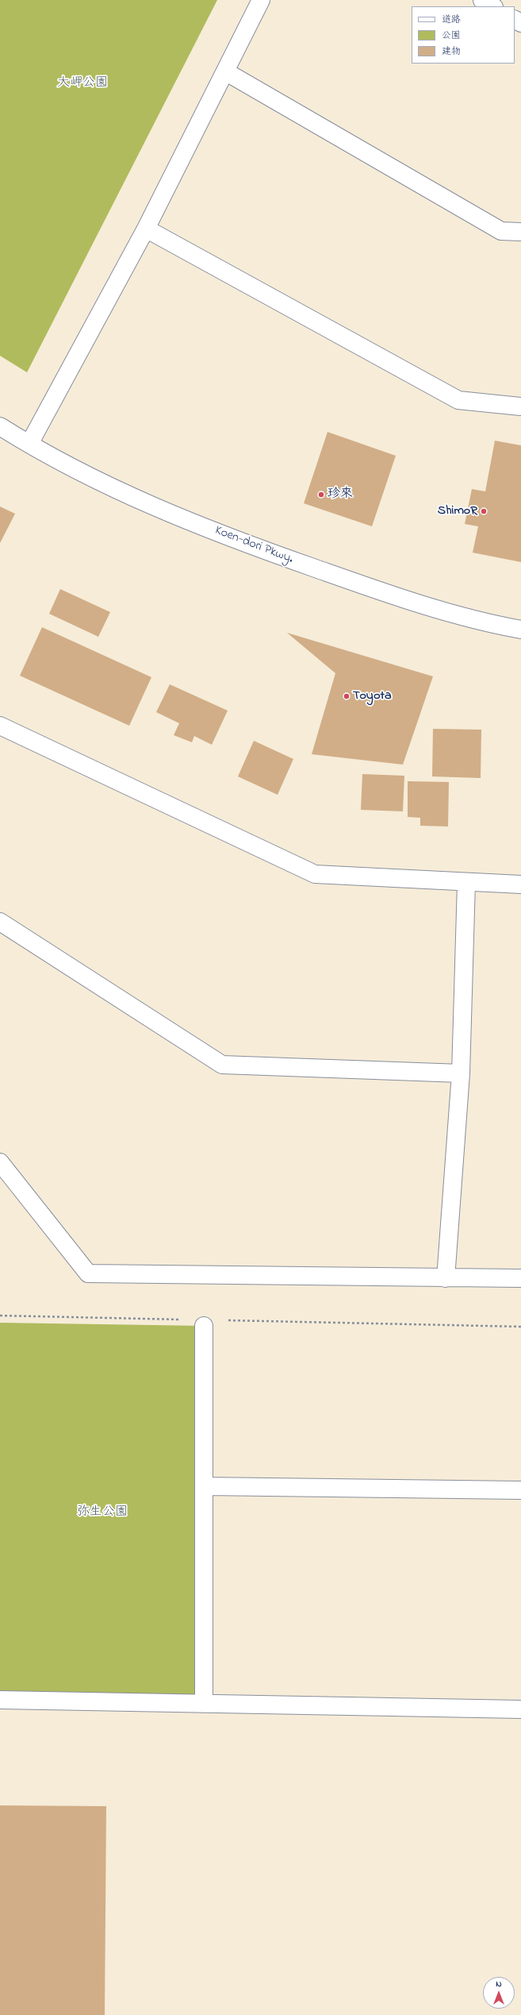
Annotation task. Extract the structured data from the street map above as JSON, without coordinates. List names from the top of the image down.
{
  "streets": {
    "street": ["Koen-dori Pkwy."]
  },
  "parks": ["大岬公園", "弥生公園"],
  "places": ["珍來", "ShimoR", "Toyota"],
  "legend": ["道路", "公園", "建物"],
  "north": "top"
}
